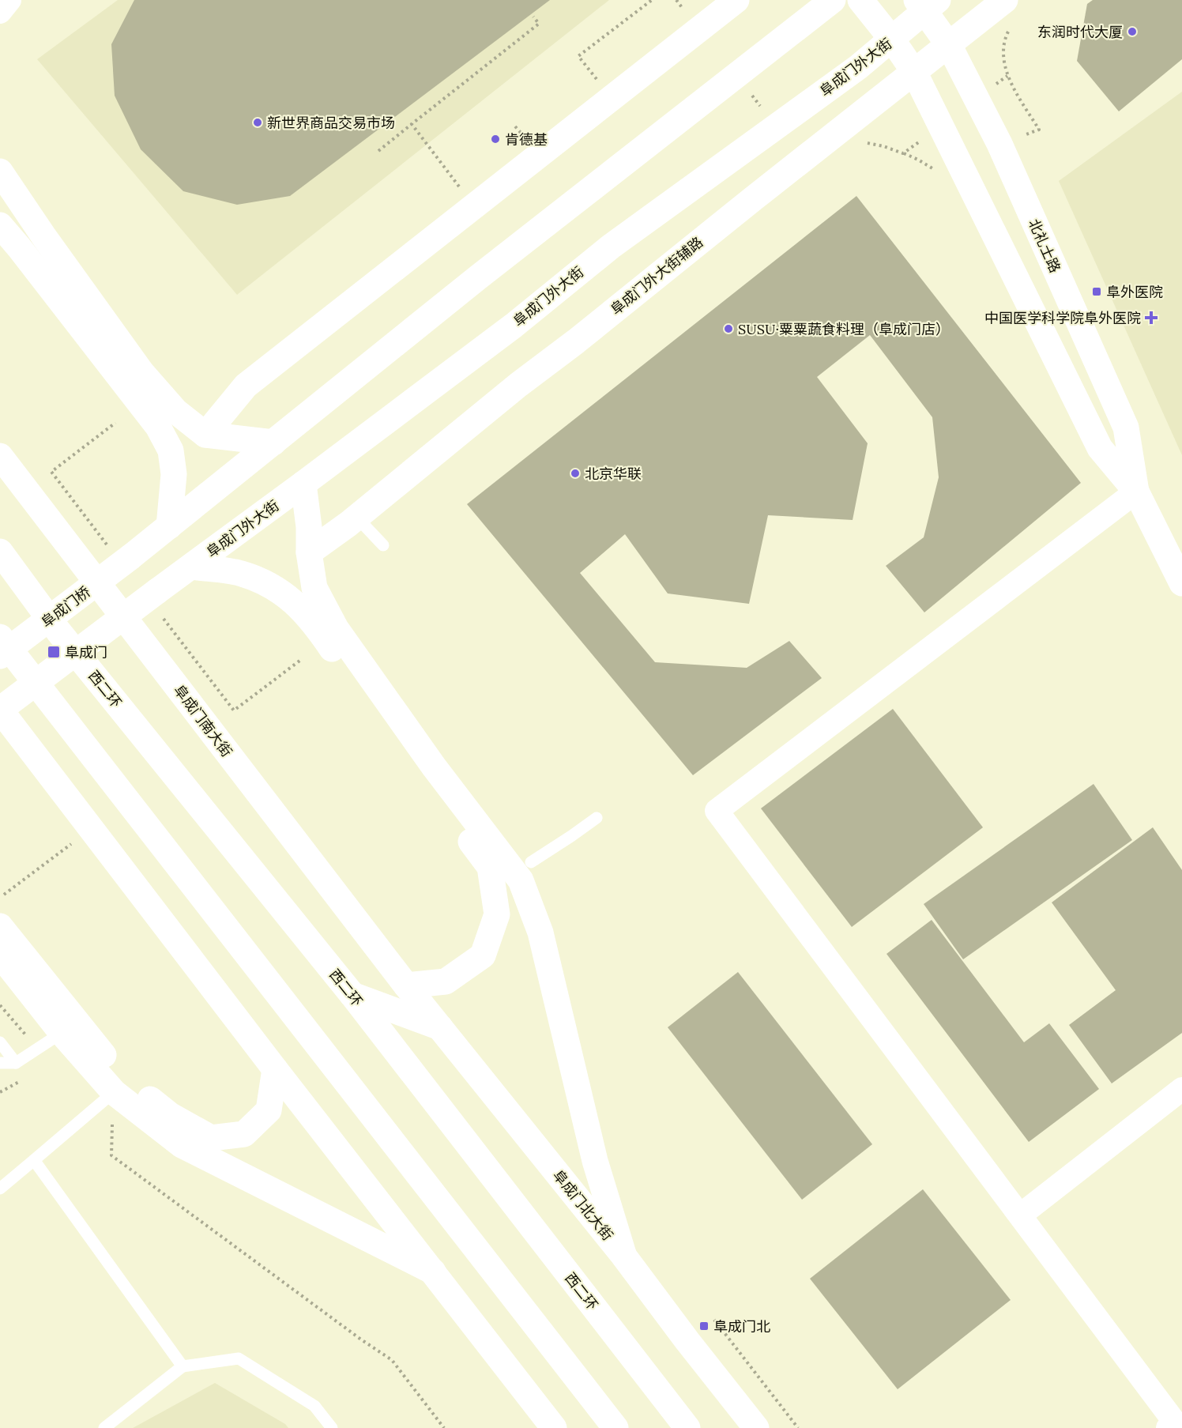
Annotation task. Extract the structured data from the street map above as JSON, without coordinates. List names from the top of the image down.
{
  "streets": {
    "main road": [
      "阜成门外大街",
      "北礼士路",
      "阜成门外大街辅路",
      "阜成门桥",
      "西二环",
      "阜成门南大街",
      "阜成门北大街"
    ]
  },
  "crossings": [
    ["阜成门外大街", "北礼士路"],
    ["北礼士路", "阜成门外大街辅路"],
    ["阜成门南大街", "阜成门北大街"]
  ],
  "places": {
    "other": [
      "东润时代大厦",
      "新世界商品交易市场",
      "肯德基",
      "SUSU·粟粟蔬食料理（阜成门店）",
      "北京华联"
    ],
    "transit": ["阜外医院", "阜成门", "阜成门北"],
    "health": ["中国医学科学院阜外医院"]
  }
}
